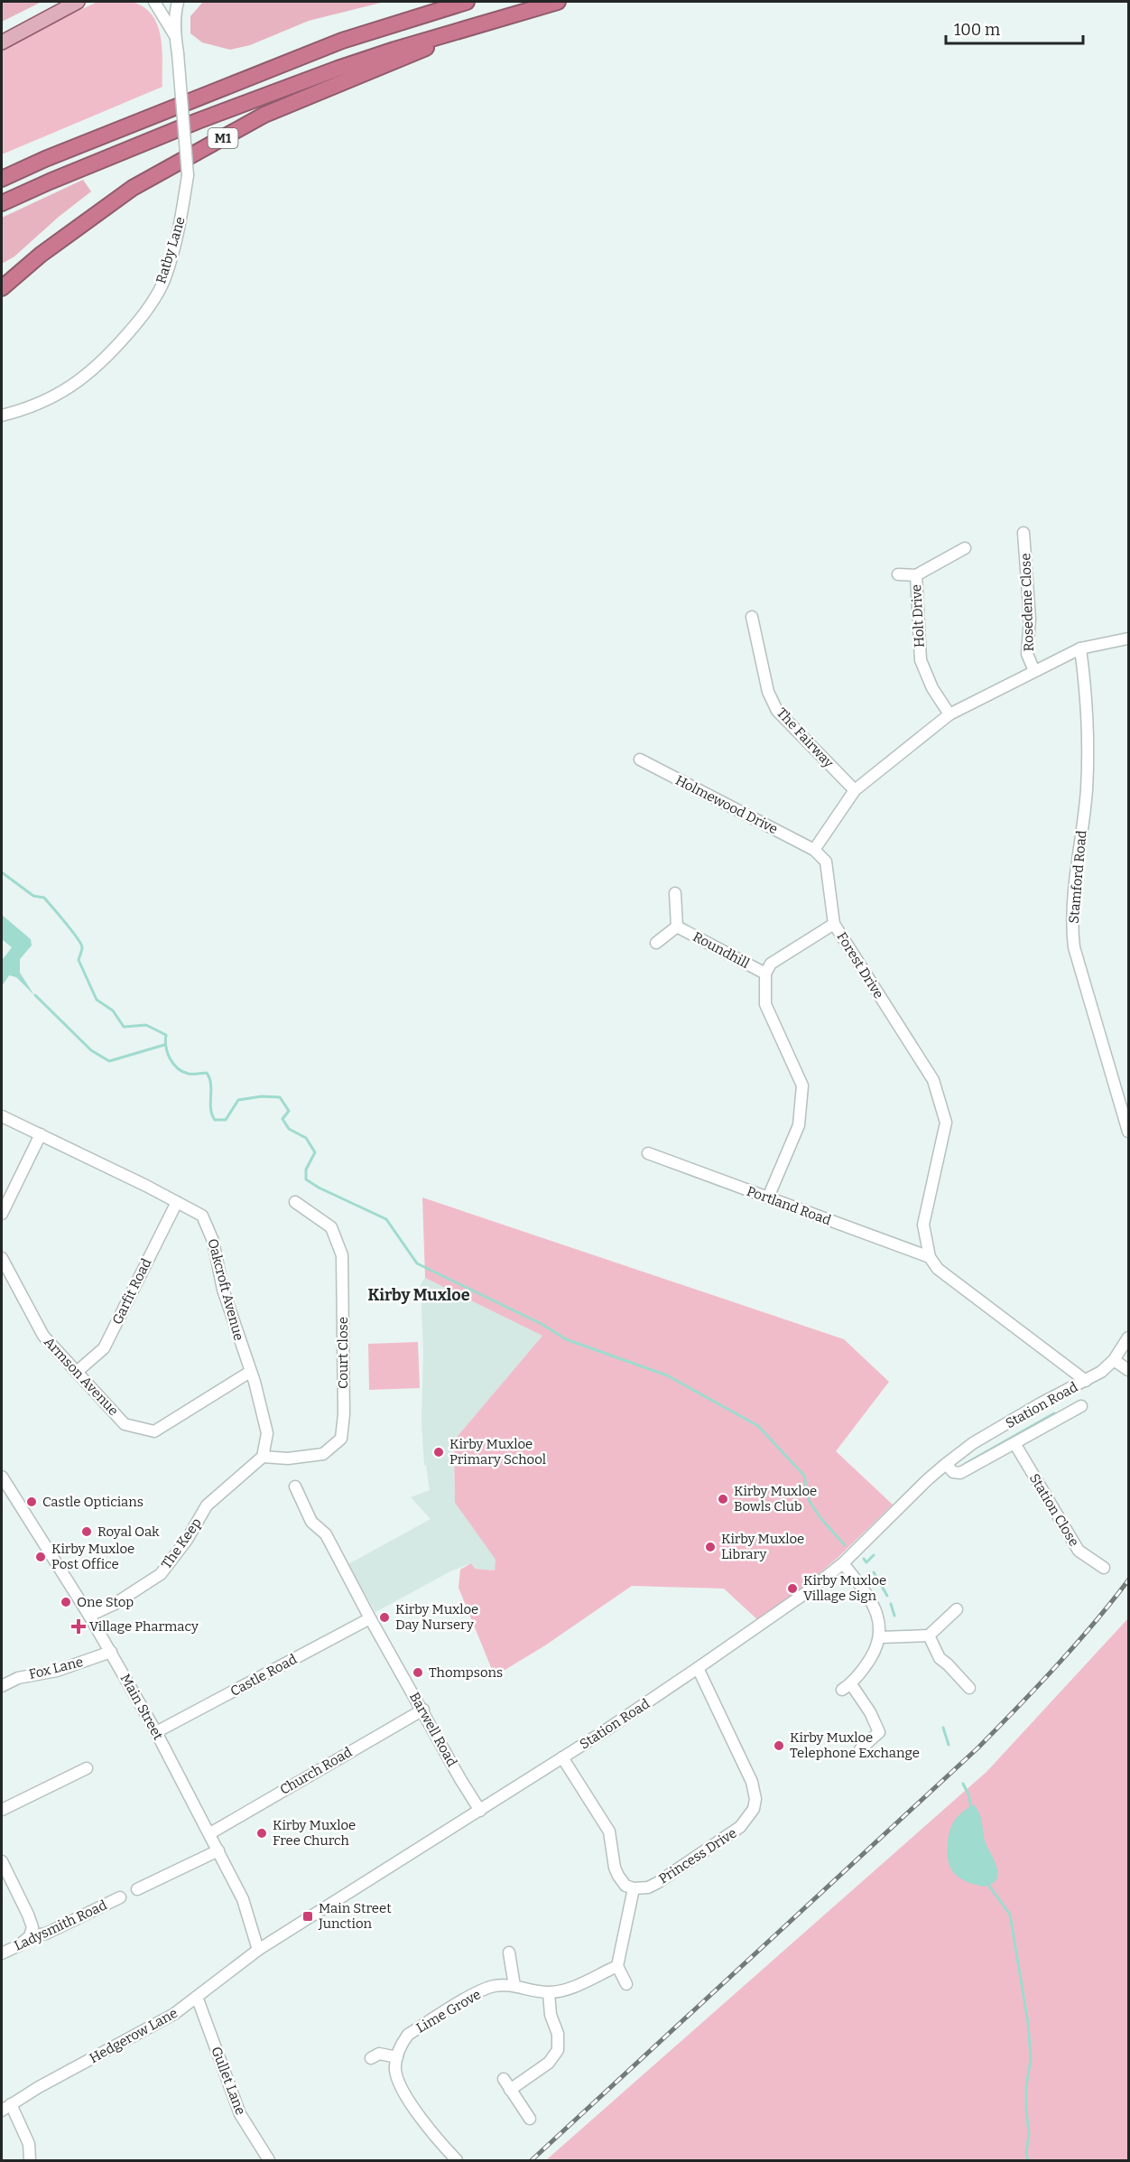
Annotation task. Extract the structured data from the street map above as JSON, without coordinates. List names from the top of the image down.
{
  "streets": {
    "highway": ["M1"],
    "street": [
      "Ratby Lane",
      "Rosedene Close",
      "Holt Drive",
      "The Fairway",
      "Holmewood Drive",
      "Stamford Road",
      "Roundhill",
      "Forest Drive",
      "Portland Road",
      "Oakcroft Avenue",
      "Garfit Road",
      "Court Close",
      "Armson Avenue",
      "Station Road",
      "Station Close",
      "The Keep",
      "Fox Lane",
      "Castle Road",
      "Main Street",
      "Barwell Road",
      "Church Road",
      "Princess Drive",
      "Ladysmith Road",
      "Lime Grove",
      "Hedgerow Lane",
      "Gullet Lane"
    ]
  },
  "crossings": [
    ["Holmewood Drive", "Forest Drive"],
    ["Forest Drive", "Portland Road"],
    ["Forest Drive", "Station Road"],
    ["Oakcroft Avenue", "Garfit Road"],
    ["Oakcroft Avenue", "Court Close"],
    ["Oakcroft Avenue", "Armson Avenue"],
    ["Oakcroft Avenue", "The Keep"],
    ["Garfit Road", "Armson Avenue"],
    ["Court Close", "The Keep"],
    ["Station Road", "Station Close"],
    ["Station Road", "Main Street"],
    ["Station Road", "Barwell Road"],
    ["Station Road", "Princess Drive"],
    ["Station Road", "Hedgerow Lane"],
    ["The Keep", "Main Street"],
    ["Fox Lane", "Main Street"],
    ["Castle Road", "Main Street"],
    ["Castle Road", "Barwell Road"],
    ["Main Street", "Church Road"],
    ["Main Street", "Hedgerow Lane"],
    ["Barwell Road", "Church Road"],
    ["Hedgerow Lane", "Gullet Lane"]
  ],
  "districts": ["Kirby Muxloe"],
  "places": {
    "other": [
      "Kirby Muxloe Primary School",
      "Kirby Muxloe Bowls Club",
      "Castle Opticians",
      "Royal Oak",
      "Kirby Muxloe Library",
      "Kirby Muxloe Post Office",
      "Kirby Muxloe Village Sign",
      "One Stop",
      "Kirby Muxloe Day Nursery",
      "Thompsons",
      "Kirby Muxloe Telephone Exchange",
      "Kirby Muxloe Free Church"
    ],
    "health": ["Village Pharmacy"],
    "transit": ["Main Street Junction"]
  },
  "scale_bar": "100 m"
}
